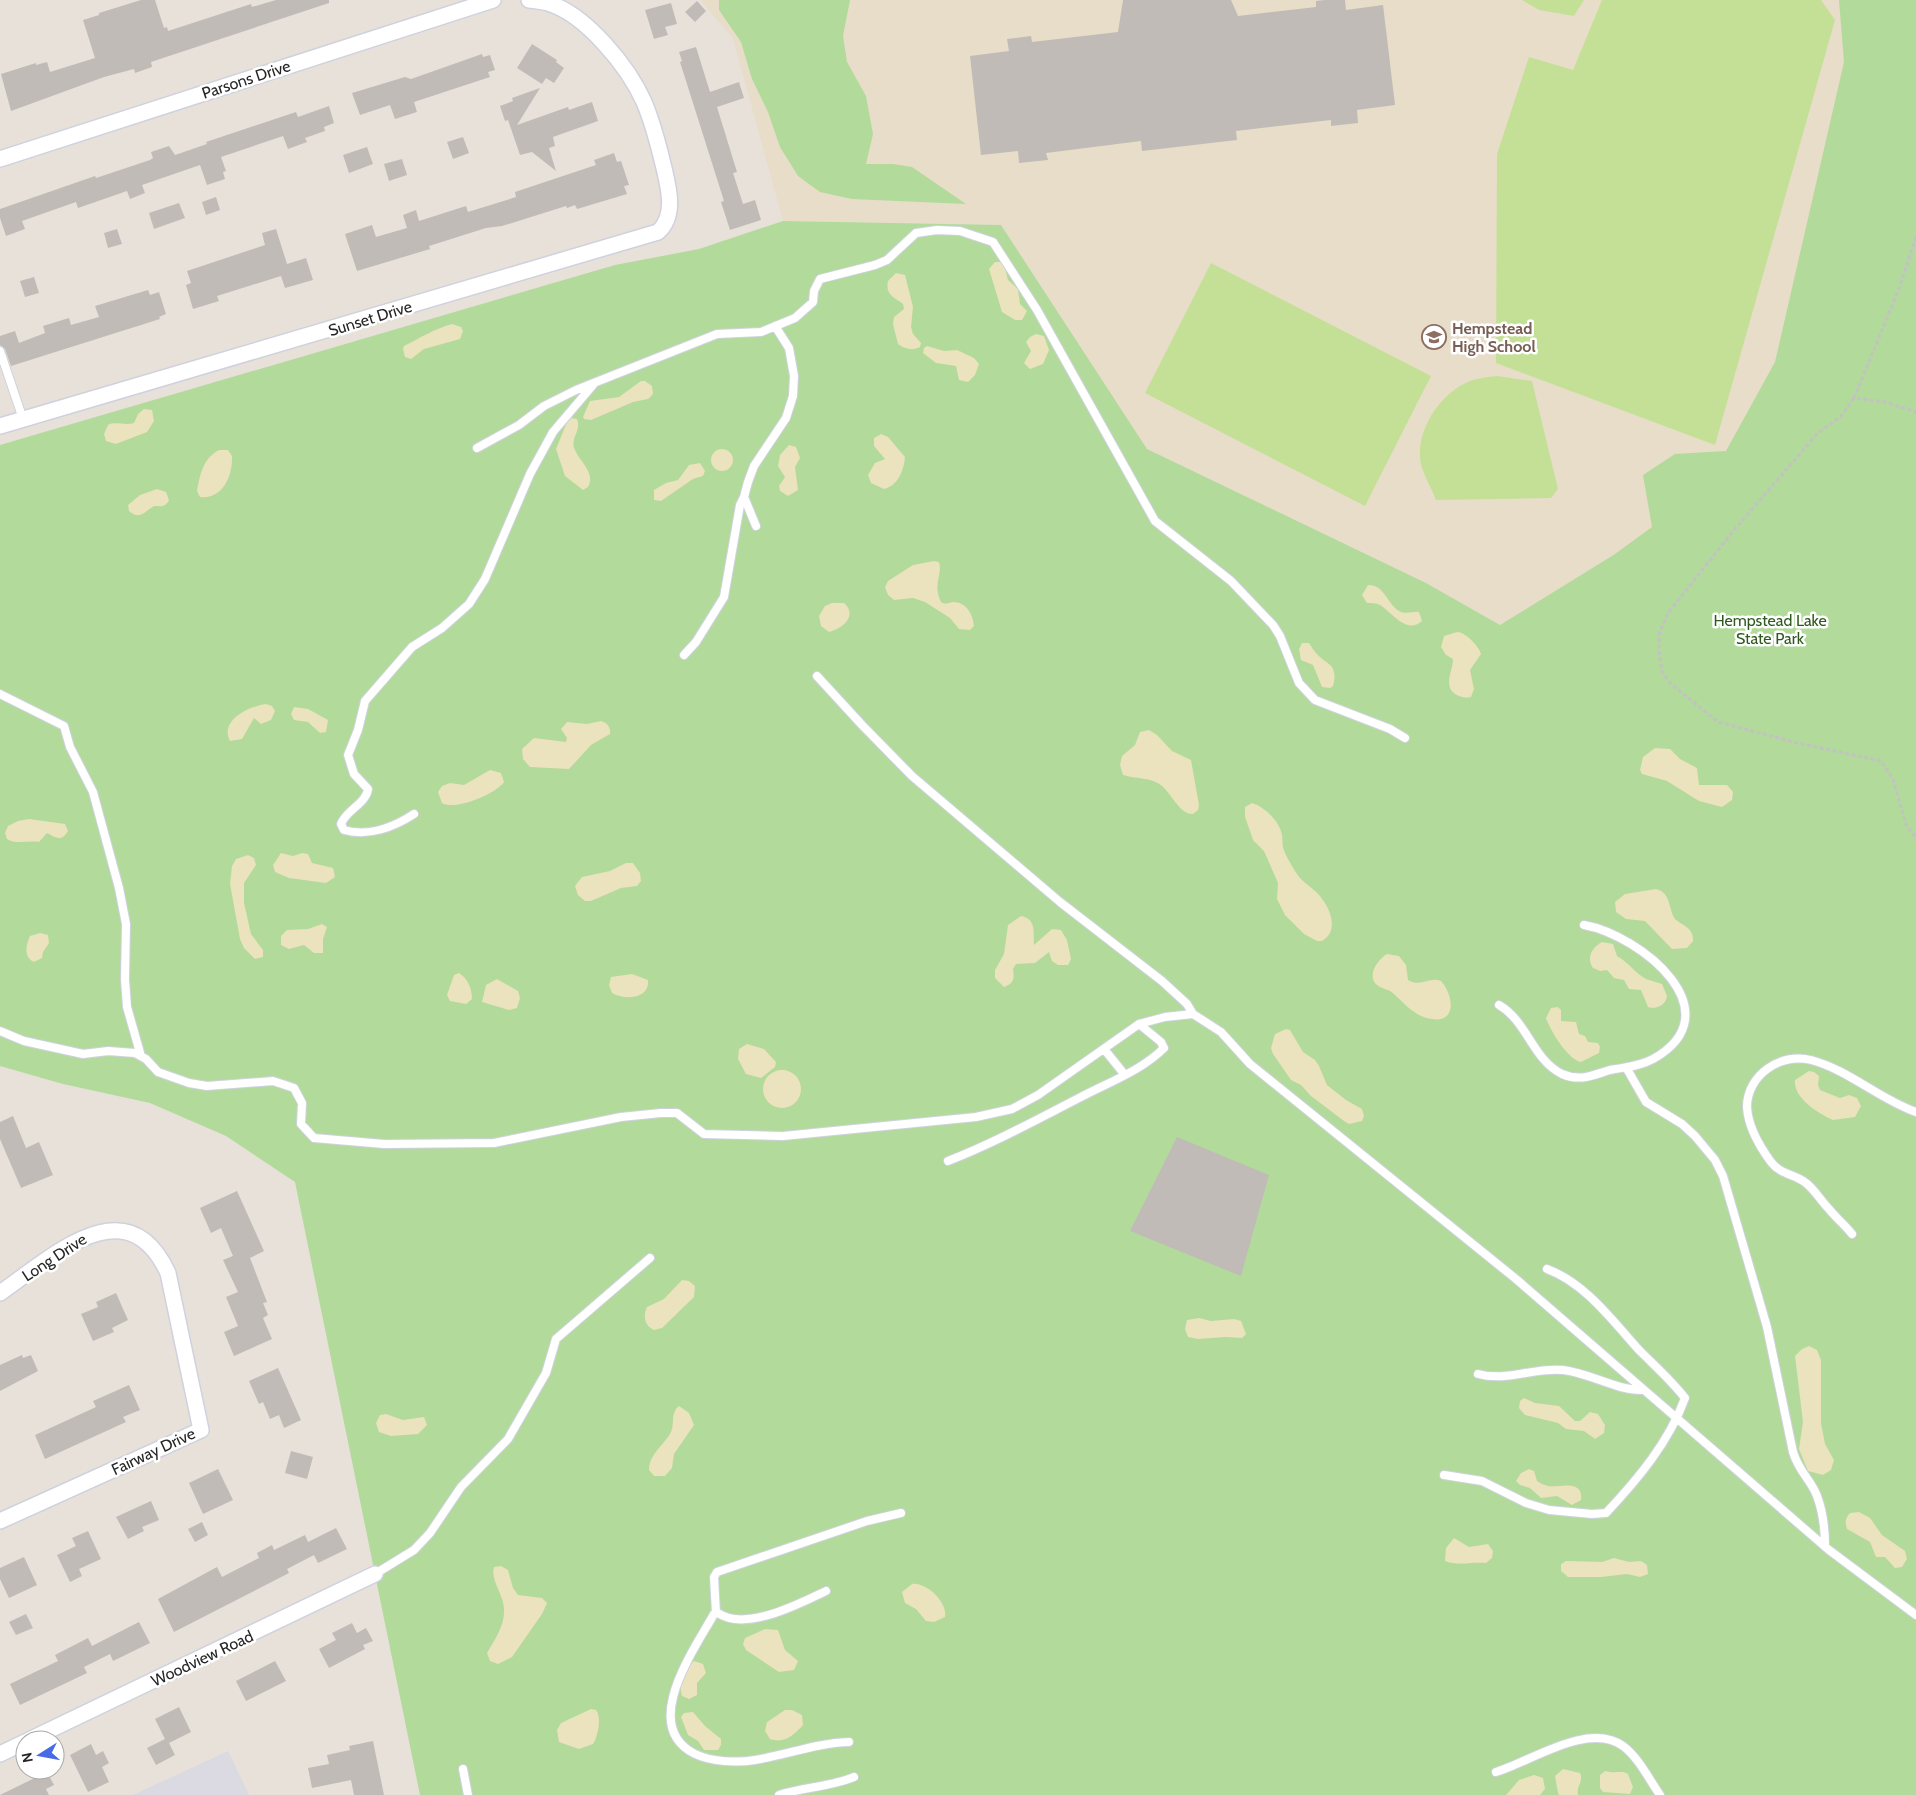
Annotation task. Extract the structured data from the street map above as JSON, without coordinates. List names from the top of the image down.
{
  "streets": {
    "street": [
      "Parsons Drive",
      "Sunset Drive",
      "Long Drive",
      "Fairway Drive",
      "Woodview Road"
    ]
  },
  "crossings": [
    ["Long Drive", "Fairway Drive"]
  ],
  "parks": ["Hempstead Lake State Park"],
  "places": {
    "school or university": ["Hempstead High School"]
  },
  "north": "left"
}
